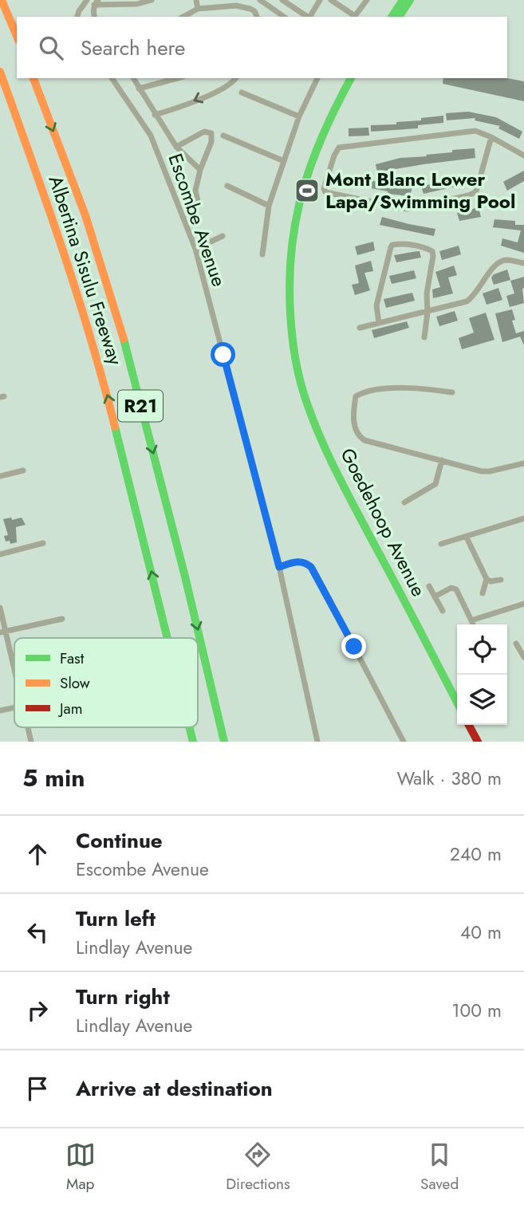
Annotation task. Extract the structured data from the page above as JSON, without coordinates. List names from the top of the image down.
{
  "streets": {
    "main road": ["Albertina Sisulu Freeway", "R21", "Goedehoop Avenue"],
    "street": ["Escombe Avenue"]
  },
  "places": {
    "sports": ["Mont Blanc Lower Lapa/Swimming Pool"]
  },
  "legend": ["Fast", "Slow", "Jam"],
  "page": {
    "search": "Search here",
    "heading": ["5 min", "Walk · 380 m"],
    "list": [
      ["Continue", "Escombe Avenue", "240 m"],
      ["Turn left", "Lindlay Avenue", "40 m"],
      ["Turn right", "Lindlay Avenue", "100 m"],
      "Arrive at destination"
    ],
    "nav": ["Map", "Directions", "Saved"]
  }
}
